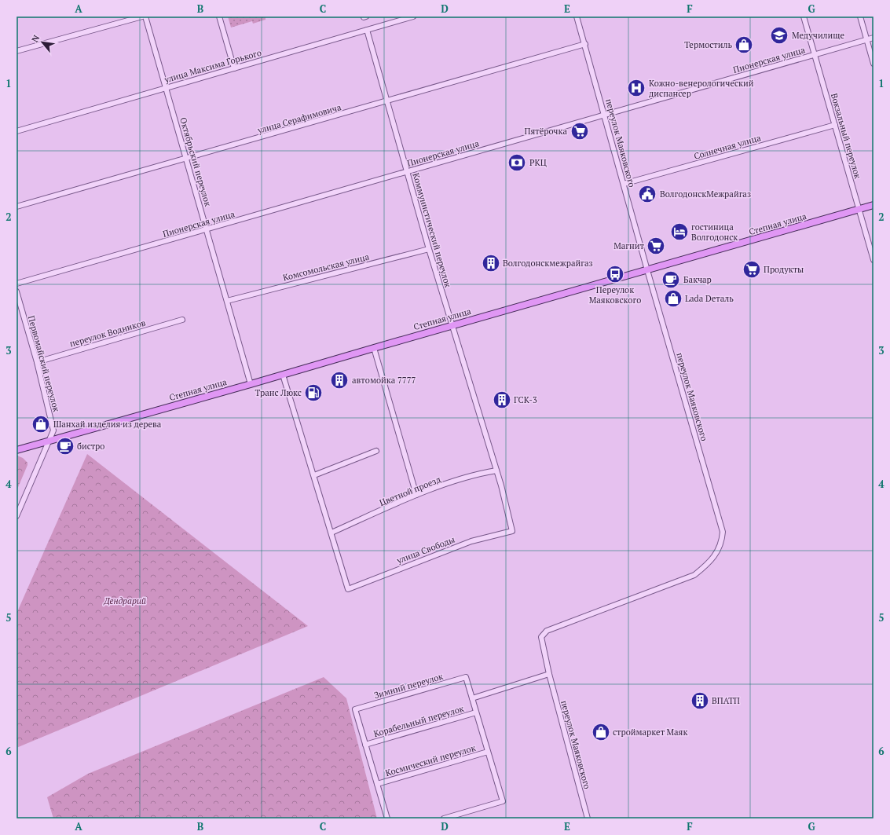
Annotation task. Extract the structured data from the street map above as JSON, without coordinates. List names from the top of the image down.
{
  "streets": {
    "main road": ["Степная улица"],
    "street": [
      "Пионерская улица",
      "улица Максима Горького",
      "улица Серафимовича",
      "Вокзальный переулок",
      "переулок Маяковского",
      "Солнечная улица",
      "Октябрьский переулок",
      "Коммунистический переулок",
      "Комсомольская улица",
      "переулок Водников",
      "Первомайский переулок",
      "Цветной проезд",
      "улица Свободы",
      "Зимний переулок",
      "Корабельный переулок",
      "Космический переулок"
    ]
  },
  "crossings": [
    ["Пионерская улица", "Вокзальный переулок"],
    ["Пионерская улица", "переулок Маяковского"],
    ["Пионерская улица", "Октябрьский переулок"],
    ["Пионерская улица", "Коммунистический переулок"],
    ["улица Максима Горького", "Октябрьский переулок"],
    ["улица Максима Горького", "Коммунистический переулок"],
    ["улица Серафимовича", "переулок Маяковского"],
    ["улица Серафимовича", "Октябрьский переулок"],
    ["улица Серафимовича", "Коммунистический переулок"],
    ["Вокзальный переулок", "Солнечная улица"],
    ["Вокзальный переулок", "Степная улица"],
    ["переулок Маяковского", "Солнечная улица"],
    ["переулок Маяковского", "Степная улица"],
    ["Октябрьский переулок", "Степная улица"],
    ["Октябрьский переулок", "Комсомольская улица"],
    ["Степная улица", "Коммунистический переулок"],
    ["Степная улица", "Первомайский переулок"],
    ["Коммунистический переулок", "Комсомольская улица"],
    ["Коммунистический переулок", "Цветной проезд"],
    ["Коммунистический переулок", "улица Свободы"],
    ["переулок Водников", "Первомайский переулок"],
    ["Цветной проезд", "улица Свободы"],
    ["Зимний переулок", "Корабельный переулок"]
  ],
  "parks": ["Дендрарий"],
  "places": {
    "school or university": ["Медучилище"],
    "shop": [
      "Термостиль",
      "Lada Dеталь",
      "Шанхай изделия из дерева",
      "строймаркет Маяк"
    ],
    "hospital": ["Кожно-венерологический диспансер"],
    "supermarket": ["Пятёрочка", "Магнит", "Продукты"],
    "bank": ["РКЦ"],
    "public building": ["ВолгодонскМежрайгаз"],
    "hotel": ["гостиница Волгодонск"],
    "building": [
      "Волгодонскмежрайгаз",
      "автомойка 7777",
      "ГСК-3",
      "ВПАТП"
    ],
    "bus stop": ["Переулок Маяковского"],
    "cafe": ["Бакчар", "бистро"],
    "fuel station": ["Транс Люкс"]
  },
  "north": "top left",
  "grid": {
    "columns": [
      "A",
      "B",
      "C",
      "D",
      "E",
      "F",
      "G"
    ],
    "rows": [
      "1",
      "2",
      "3",
      "4",
      "5",
      "6"
    ]
  }
}
